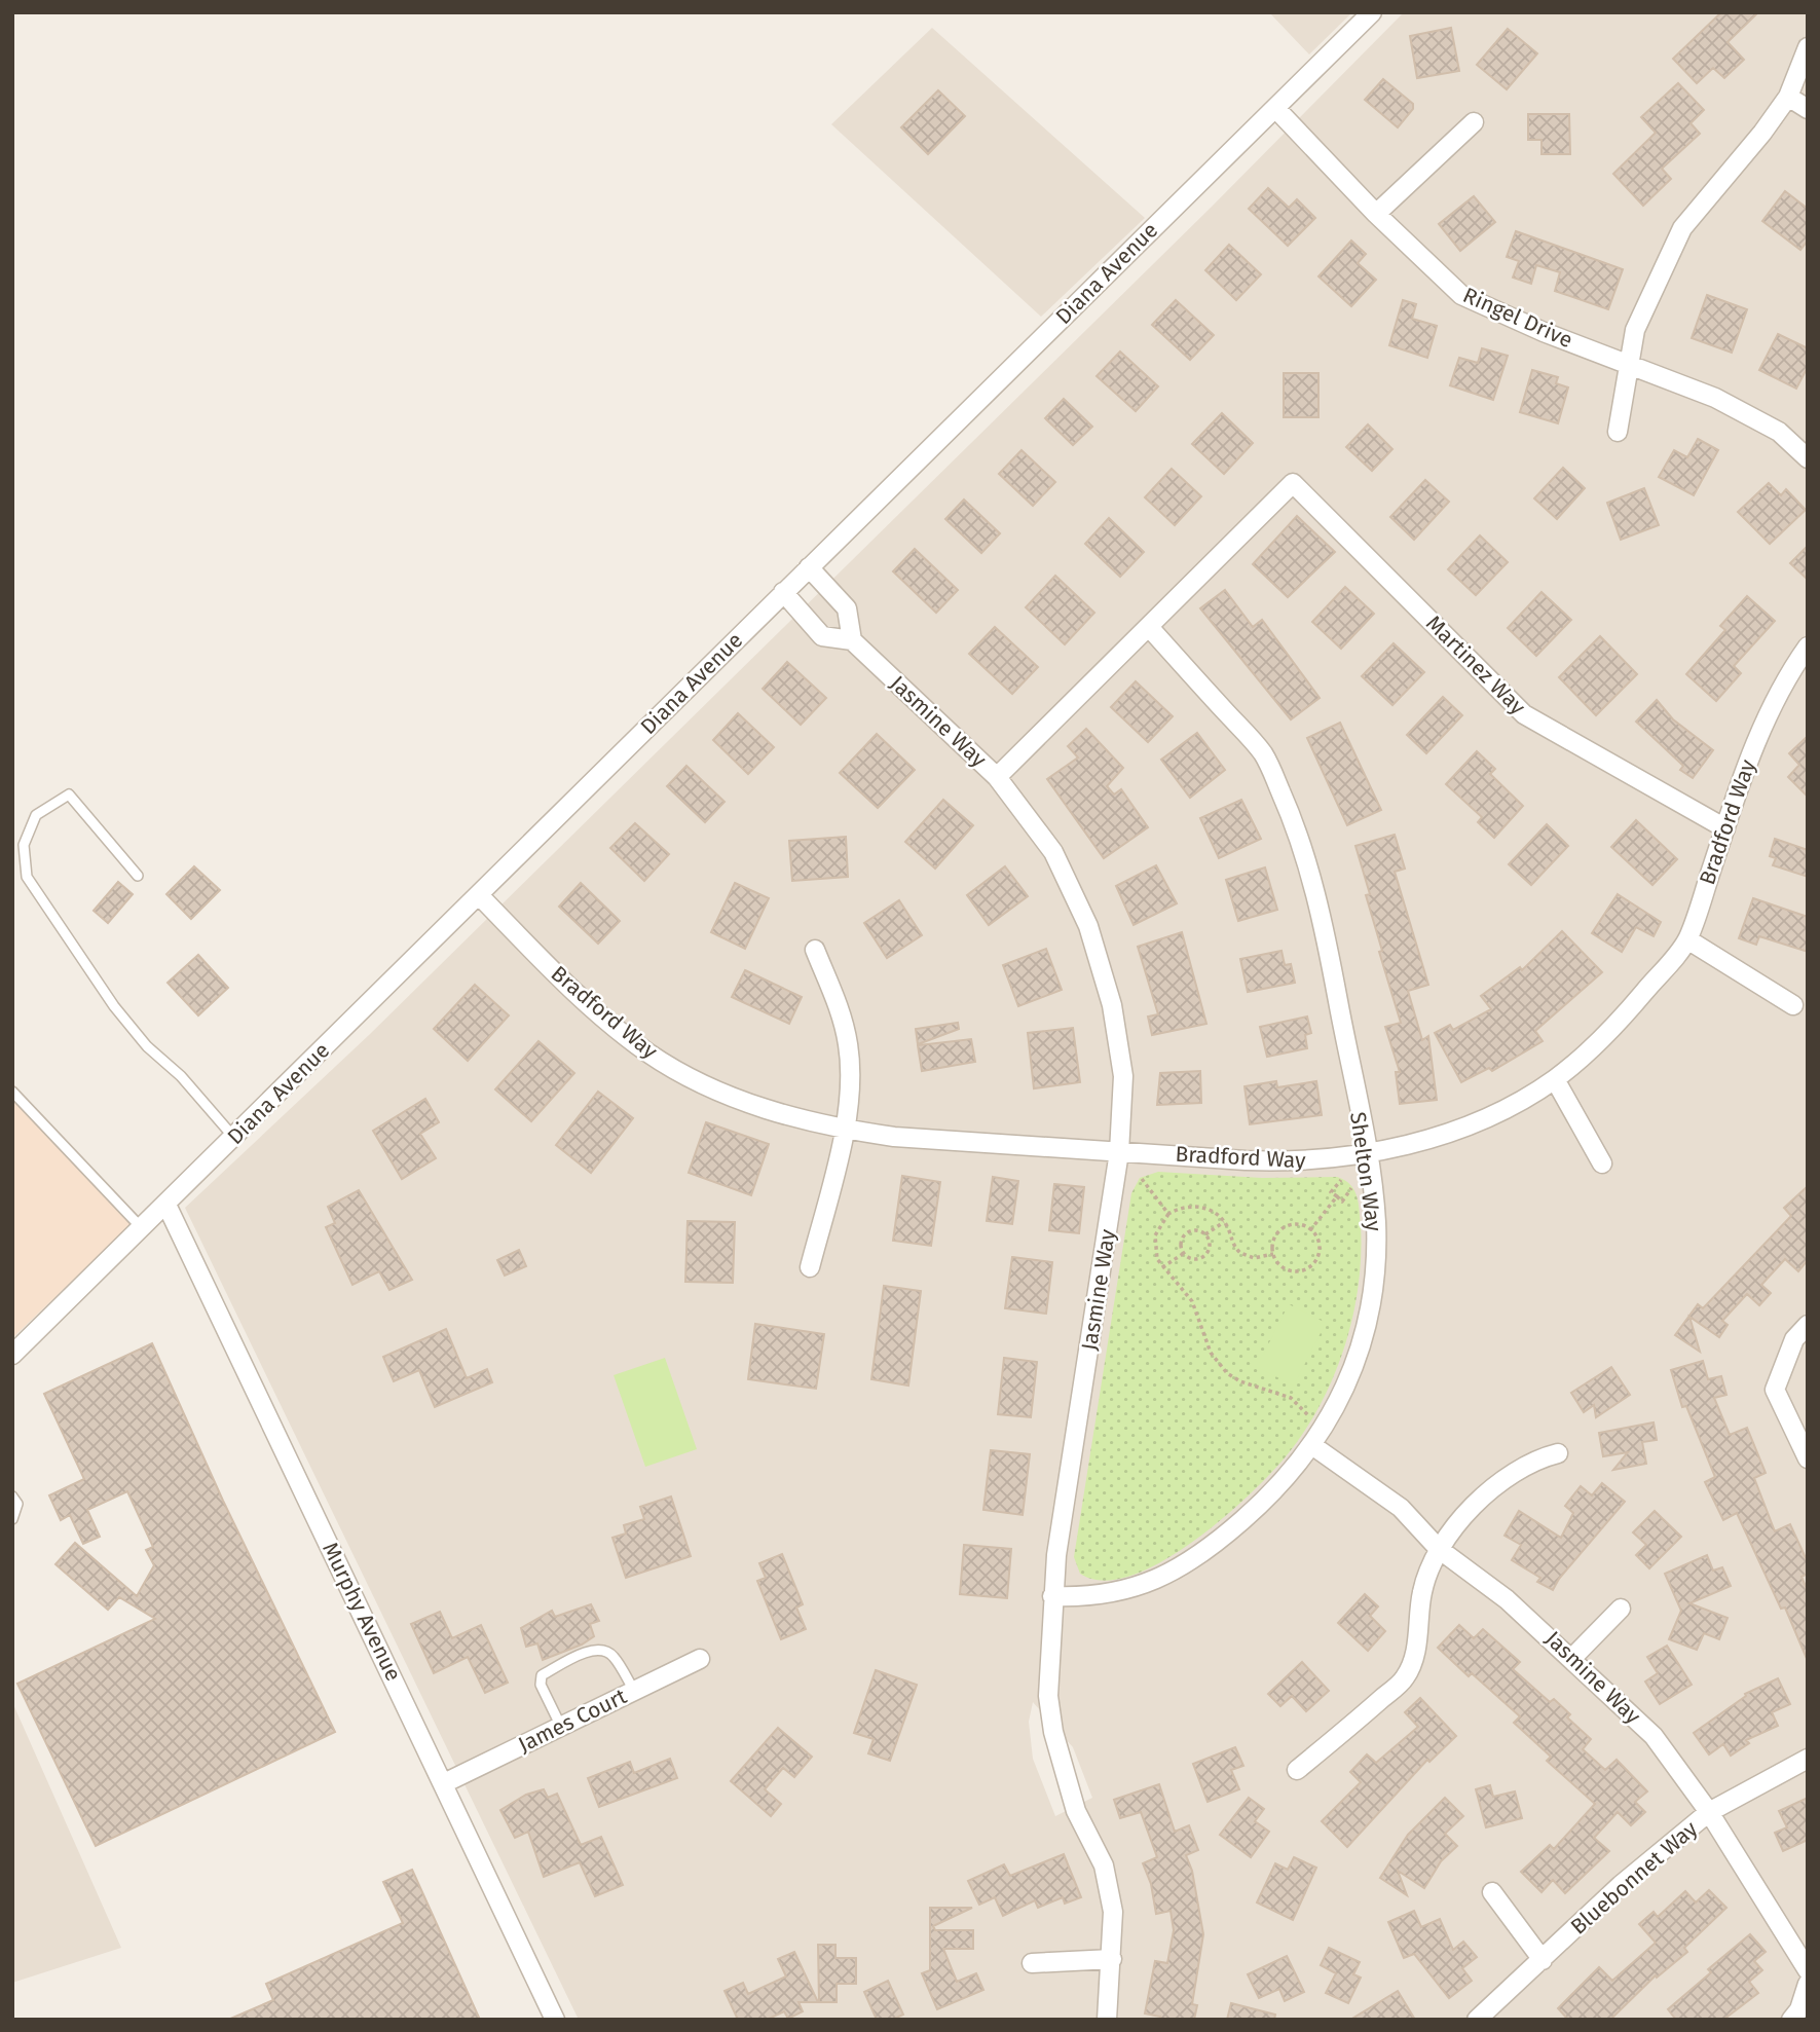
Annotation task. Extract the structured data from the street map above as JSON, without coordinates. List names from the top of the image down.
{
  "streets": {
    "street": [
      "Diana Avenue",
      "Ringel Drive",
      "Martinez Way",
      "Jasmine Way",
      "Bradford Way",
      "Shelton Way",
      "Murphy Avenue",
      "James Court",
      "Bluebonnet Way"
    ]
  },
  "crossings": [
    ["Diana Avenue", "Ringel Drive"],
    ["Diana Avenue", "Jasmine Way"],
    ["Diana Avenue", "Bradford Way"],
    ["Diana Avenue", "Murphy Avenue"],
    ["Martinez Way", "Bradford Way"],
    ["Martinez Way", "Shelton Way"],
    ["Jasmine Way", "Bradford Way"],
    ["Jasmine Way", "Shelton Way"],
    ["Jasmine Way", "Bluebonnet Way"],
    ["Bradford Way", "Shelton Way"],
    ["Murphy Avenue", "James Court"]
  ]
}
